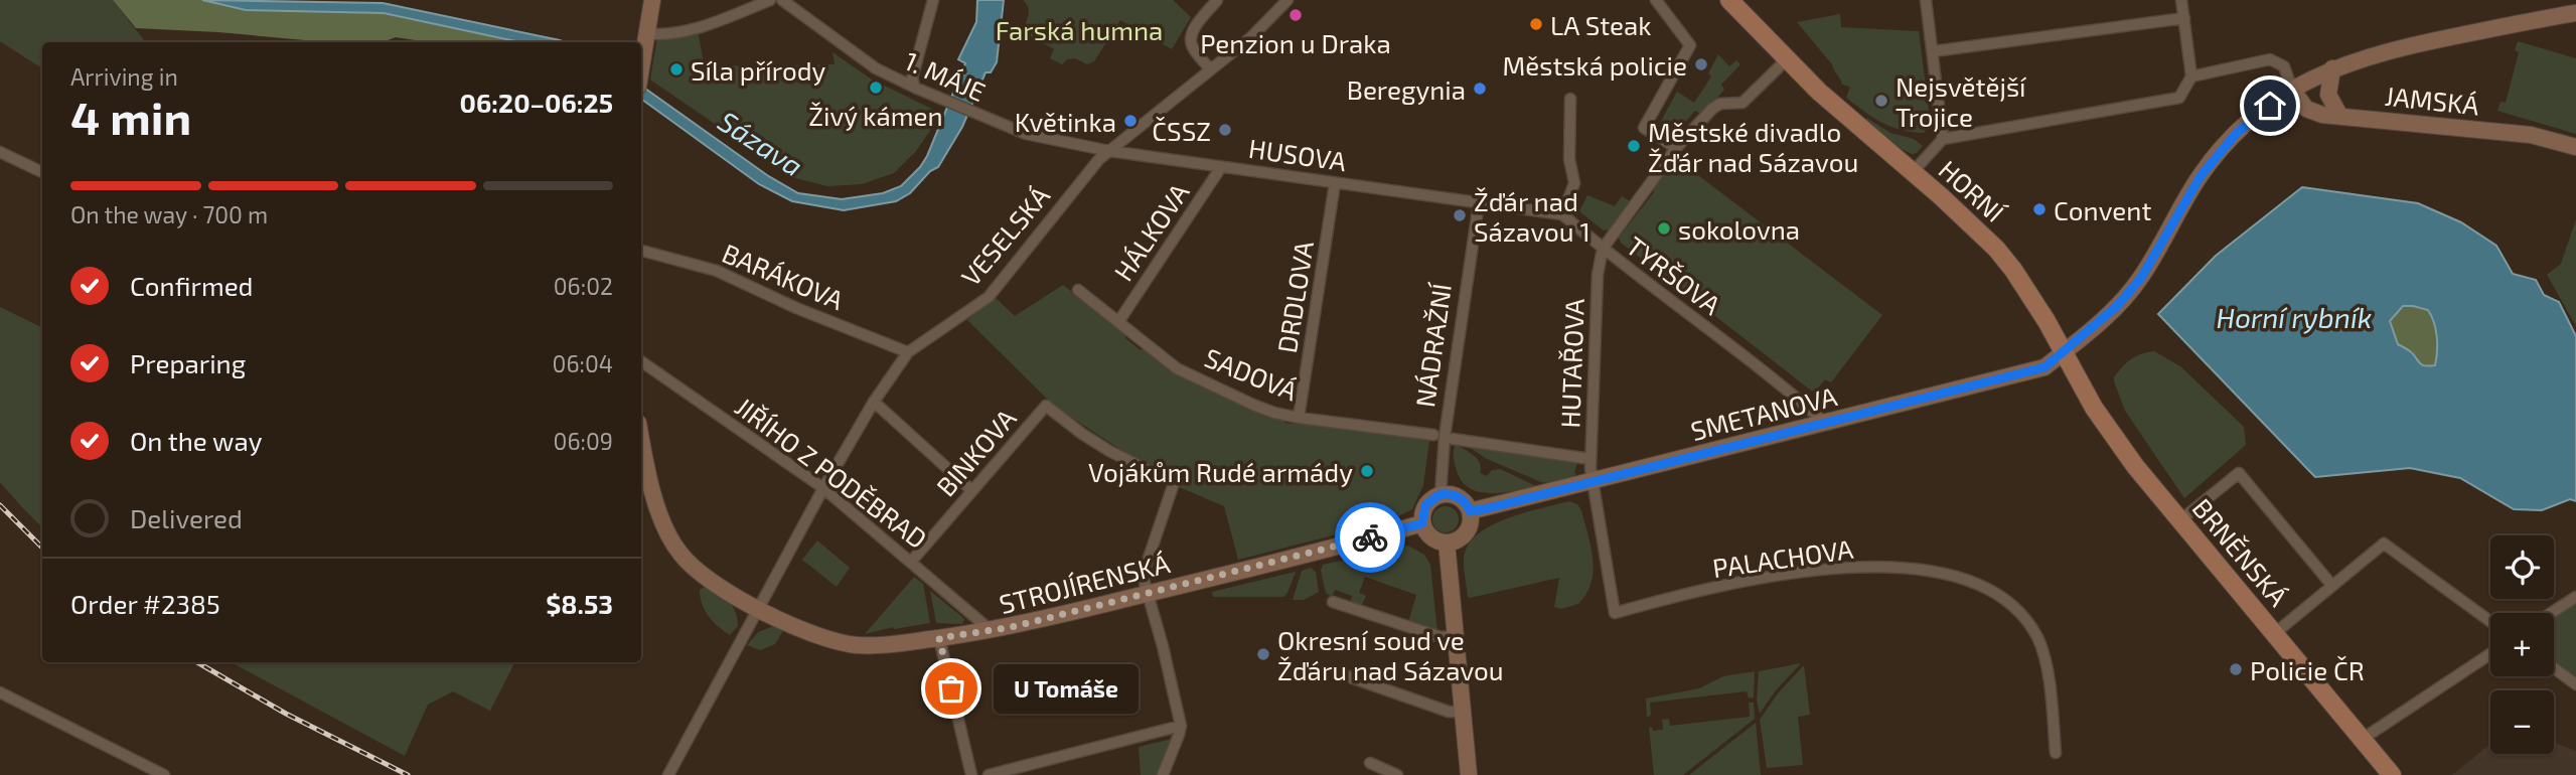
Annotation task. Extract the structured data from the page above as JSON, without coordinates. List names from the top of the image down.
{
  "streets": {
    "main road": ["HORNÍ", "BRNĚNSKÁ"],
    "street": [
      "1. MÁJE",
      "JAMSKÁ",
      "HUSOVA",
      "HÁLKOVA",
      "VESELSKÁ",
      "TYRŠOVA",
      "BARÁKOVA",
      "DRDLOVA",
      "NÁDRAŽNÍ",
      "HUTAŘOVA",
      "SADOVÁ",
      "SMETANOVA",
      "BINKOVA",
      "JIŘÍHO Z PODĚBRAD",
      "PALACHOVA",
      "STROJÍRENSKÁ"
    ]
  },
  "crossings": [
    ["1. MÁJE", "HUSOVA"],
    ["1. MÁJE", "VESELSKÁ"],
    ["JAMSKÁ", "SMETANOVA"],
    ["HUSOVA", "HÁLKOVA"],
    ["HUSOVA", "VESELSKÁ"],
    ["HUSOVA", "DRDLOVA"],
    ["HUSOVA", "NÁDRAŽNÍ"],
    ["HORNÍ", "SMETANOVA"],
    ["HORNÍ", "BRNĚNSKÁ"],
    ["HÁLKOVA", "SADOVÁ"],
    ["VESELSKÁ", "BARÁKOVA"],
    ["VESELSKÁ", "JIŘÍHO Z PODĚBRAD"],
    ["VESELSKÁ", "STROJÍRENSKÁ"],
    ["TYRŠOVA", "HUTAŘOVA"],
    ["TYRŠOVA", "SMETANOVA"],
    ["DRDLOVA", "SADOVÁ"],
    ["NÁDRAŽNÍ", "SMETANOVA"],
    ["NÁDRAŽNÍ", "STROJÍRENSKÁ"],
    ["HUTAŘOVA", "SMETANOVA"],
    ["HUTAŘOVA", "PALACHOVA"],
    ["SMETANOVA", "BRNĚNSKÁ"],
    ["SMETANOVA", "PALACHOVA"],
    ["SMETANOVA", "STROJÍRENSKÁ"],
    ["BINKOVA", "JIŘÍHO Z PODĚBRAD"],
    ["BINKOVA", "STROJÍRENSKÁ"],
    ["JIŘÍHO Z PODĚBRAD", "STROJÍRENSKÁ"]
  ],
  "water": ["Sázava", "Horní rybník"],
  "parks": ["Farská humna"],
  "places": [
    "Penzion u Draka",
    "LA Steak",
    "Městská policie",
    "Síla přírody",
    "Živý kámen",
    "Beregynia",
    "Nejsvětější Trojice",
    "Květinka",
    "ČSSZ",
    "Městské divadlo Žďár nad Sázavou",
    "Convent",
    "Žďár nad Sázavou 1",
    "sokolovna",
    "Vojákům Rudé armády",
    "Okresní soud ve Žďáru nad Sázavou",
    "Policie ČR",
    "U Tomáše"
  ],
  "page": {
    "heading": ["4 min", "Arriving in", "06:20–06:25"],
    "panel": ["Order #2385", "$8.53"],
    "bar": "On the way · 700 m",
    "list": [
      ["Confirmed", "06:02"],
      ["Preparing", "06:04"],
      ["On the way", "06:09"],
      "Delivered"
    ],
    "map_buttons": ["+", "−"],
    "bubble": "U Tomáše"
  }
}
